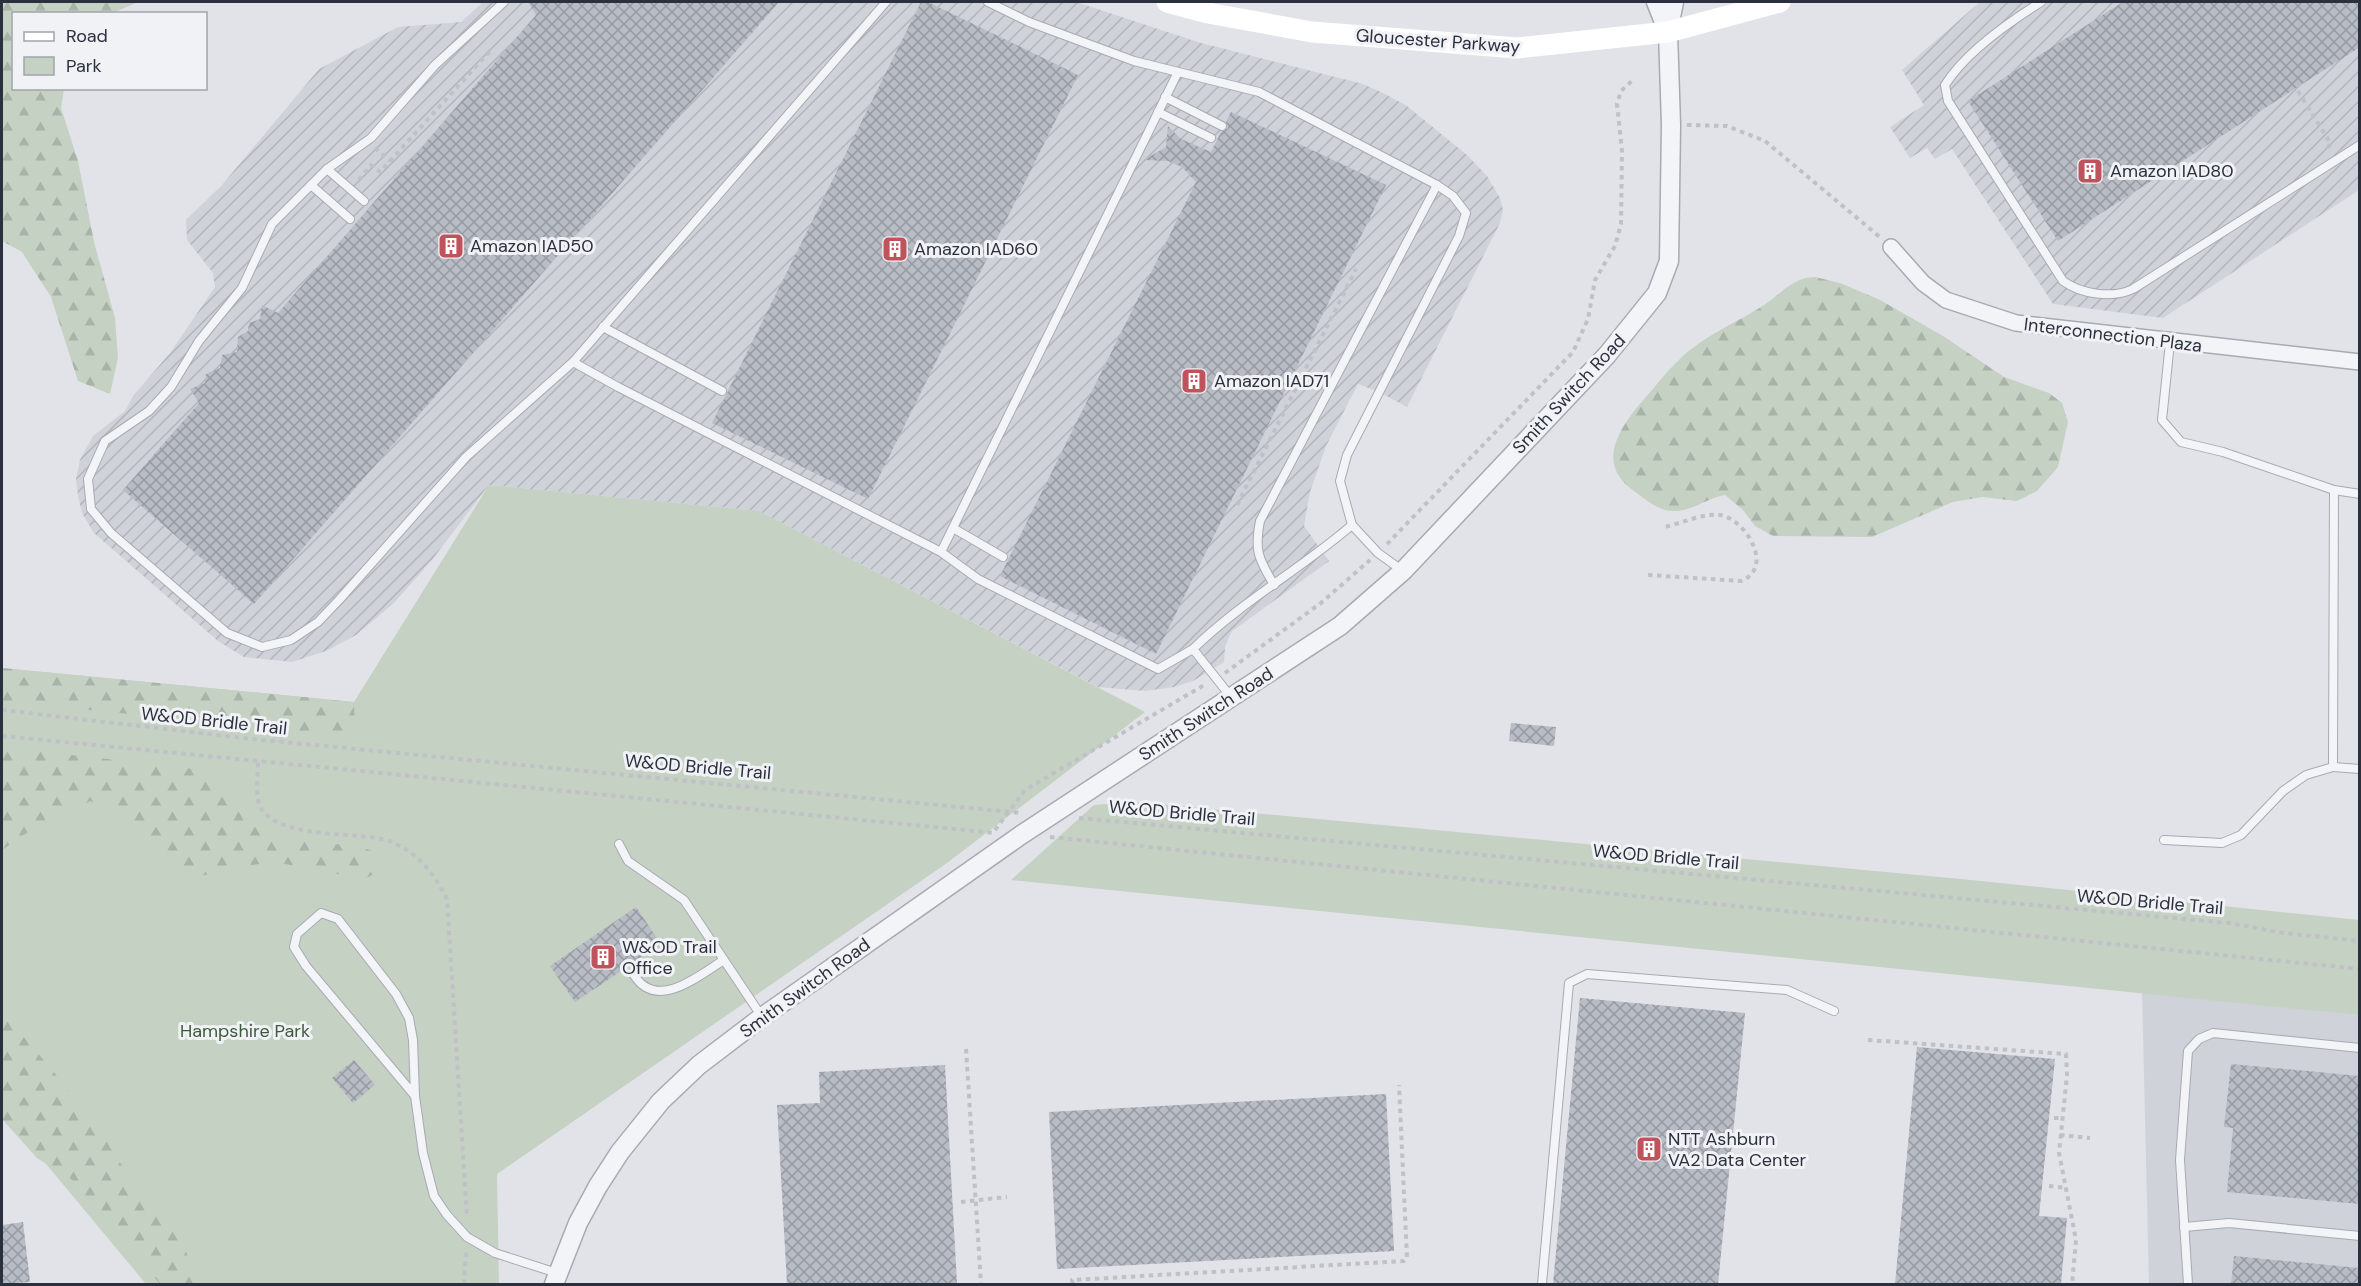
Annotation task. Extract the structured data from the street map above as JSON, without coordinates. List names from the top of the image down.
{
  "streets": {
    "main road": ["Gloucester Parkway"],
    "street": ["Interconnection Plaza", "Smith Switch Road"],
    "path": ["W&OD Bridle Trail"]
  },
  "crossings": [
    ["Gloucester Parkway", "Smith Switch Road"],
    ["Smith Switch Road", "W&OD Bridle Trail"]
  ],
  "parks": ["Hampshire Park"],
  "places": {
    "building": [
      "Amazon IAD80",
      "Amazon IAD50",
      "Amazon IAD60",
      "Amazon IAD71",
      "W&OD Trail Office",
      "NTT Ashburn VA2 Data Center"
    ]
  },
  "legend": ["Road", "Park"]
}
